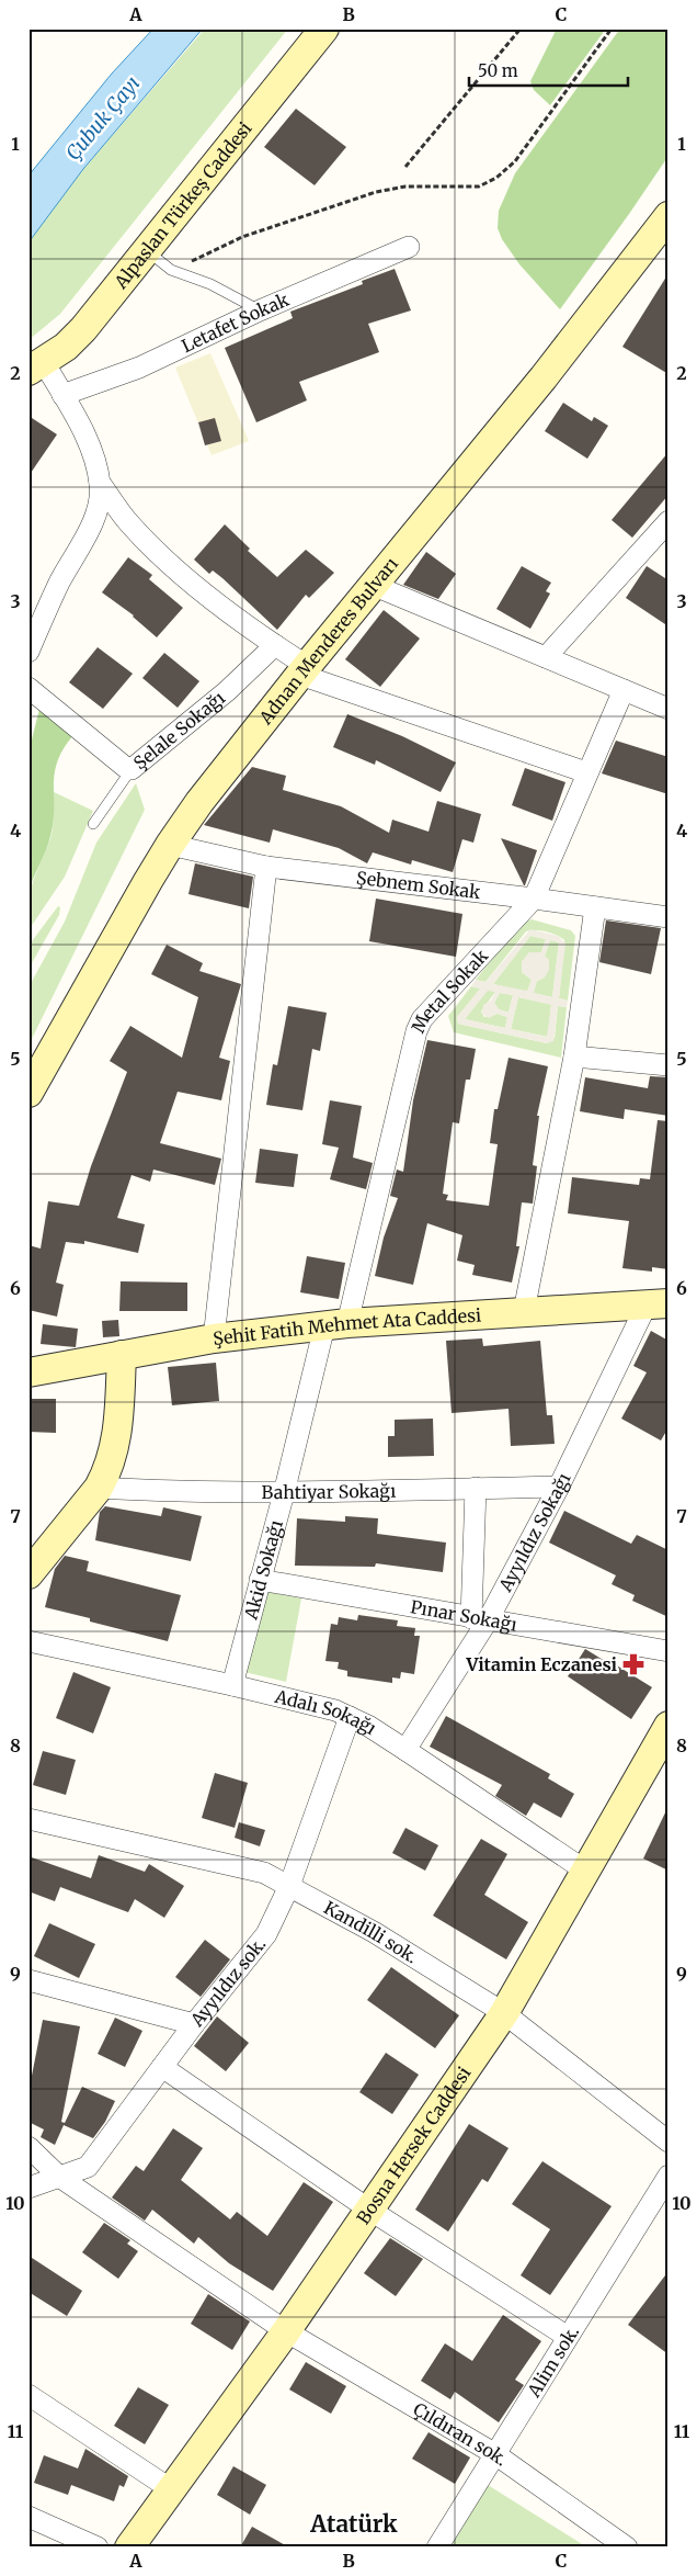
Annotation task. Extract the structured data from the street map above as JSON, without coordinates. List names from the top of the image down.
{
  "streets": {
    "main road": [
      "Alpaslan Türkeş Caddesi",
      "Adnan Menderes Bulvarı",
      "Şehit Fatih Mehmet Ata Caddesi",
      "Bosna Hersek Caddesi"
    ],
    "street": [
      "Letafet Sokak",
      "Şelale Sokağı",
      "Şebnem Sokak",
      "Metal Sokak",
      "Bahtiyar Sokağı",
      "Ayyıldız Sokağı",
      "Akid Sokağı",
      "Pınar Sokağı",
      "Adalı Sokağı",
      "Kandilli sok.",
      "Ayyıldız sok.",
      "Alim sok.",
      "Çıldıran sok."
    ]
  },
  "crossings": [
    ["Adnan Menderes Bulvarı", "Şebnem Sokak"],
    ["Şebnem Sokak", "Metal Sokak"],
    ["Metal Sokak", "Şehit Fatih Mehmet Ata Caddesi"],
    ["Metal Sokak", "Akid Sokağı"],
    ["Şehit Fatih Mehmet Ata Caddesi", "Ayyıldız Sokağı"],
    ["Şehit Fatih Mehmet Ata Caddesi", "Akid Sokağı"],
    ["Bahtiyar Sokağı", "Ayyıldız Sokağı"],
    ["Bahtiyar Sokağı", "Akid Sokağı"],
    ["Ayyıldız Sokağı", "Pınar Sokağı"],
    ["Ayyıldız Sokağı", "Adalı Sokağı"],
    ["Akid Sokağı", "Pınar Sokağı"],
    ["Akid Sokağı", "Adalı Sokağı"],
    ["Adalı Sokağı", "Ayyıldız sok."],
    ["Adalı Sokağı", "Bosna Hersek Caddesi"],
    ["Kandilli sok.", "Ayyıldız sok."],
    ["Kandilli sok.", "Bosna Hersek Caddesi"],
    ["Ayyıldız sok.", "Çıldıran sok."],
    ["Bosna Hersek Caddesi", "Çıldıran sok."],
    ["Alim sok.", "Çıldıran sok."]
  ],
  "districts": ["Atatürk"],
  "water": ["Çubuk Çayı"],
  "places": {
    "pharmacy": ["Vitamin Eczanesi"]
  },
  "scale_bar": "50 m",
  "grid": {
    "columns": ["A", "B", "C"],
    "rows": [
      "1",
      "2",
      "3",
      "4",
      "5",
      "6",
      "7",
      "8",
      "9",
      "10",
      "11"
    ]
  }
}
